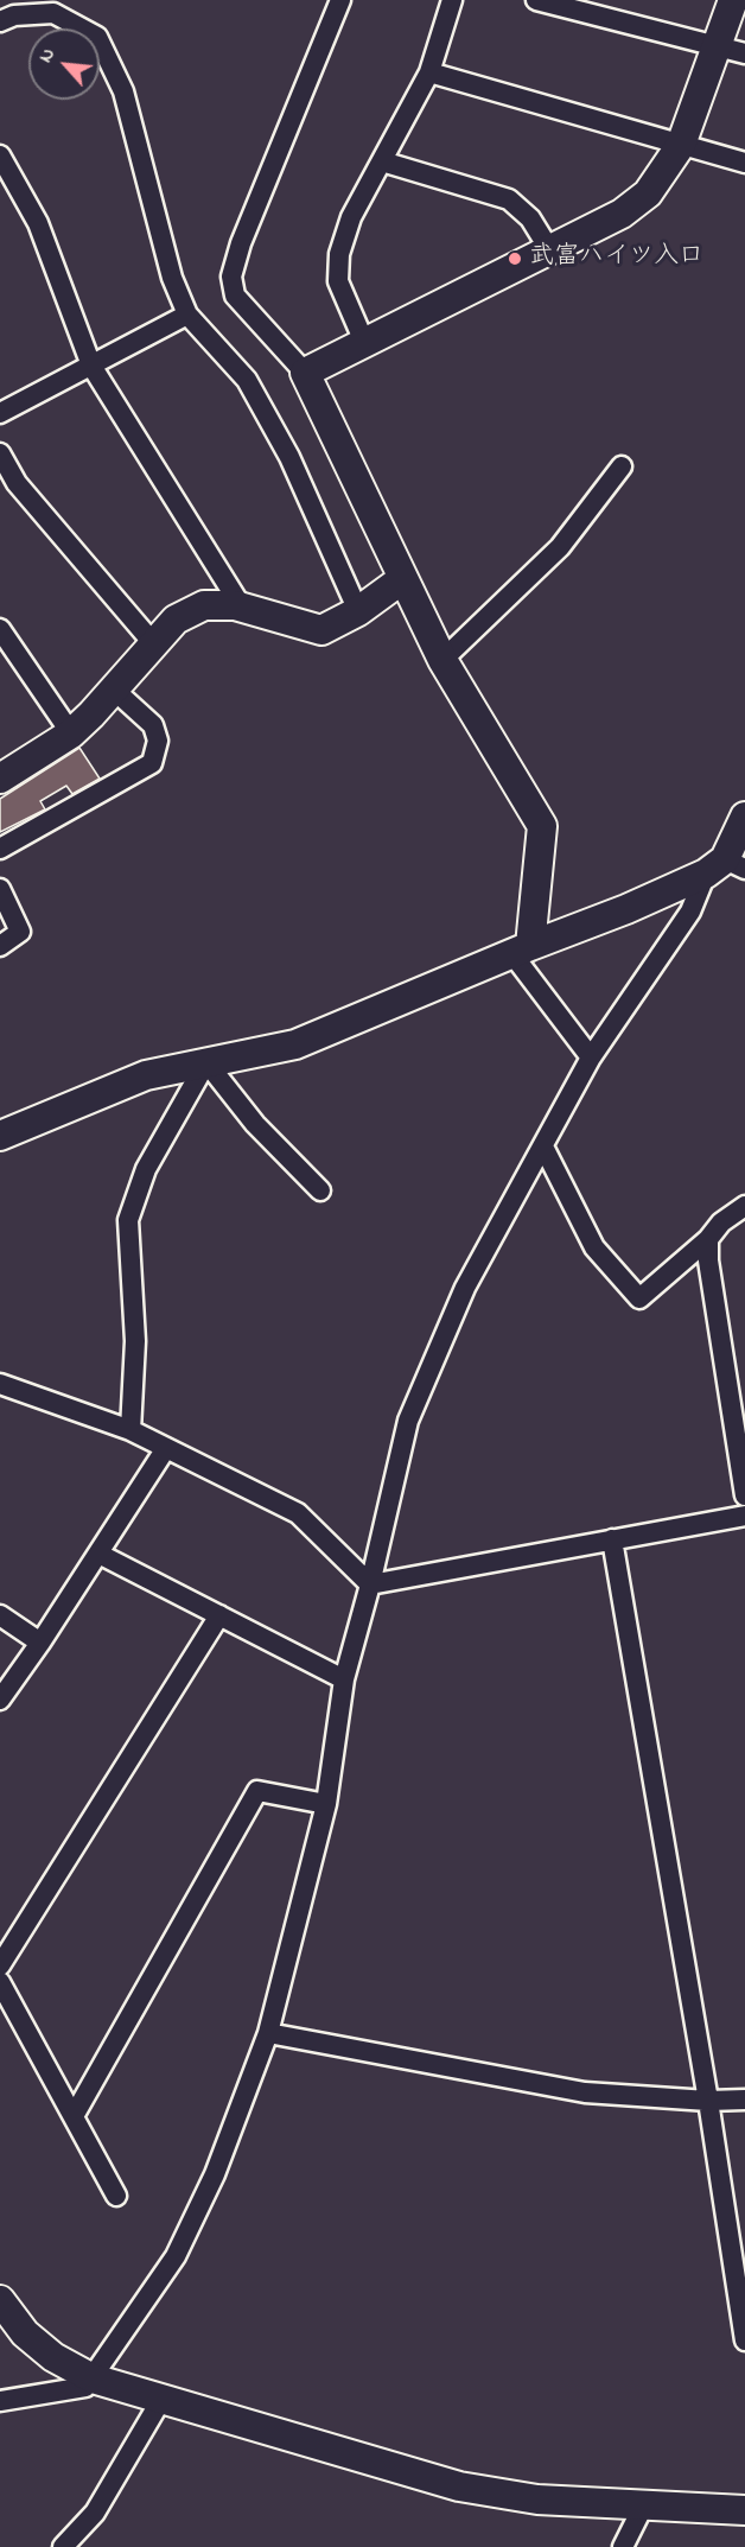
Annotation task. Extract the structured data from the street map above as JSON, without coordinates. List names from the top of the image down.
{
  "places": ["武富ハイツ入口"],
  "north": "top left"
}
